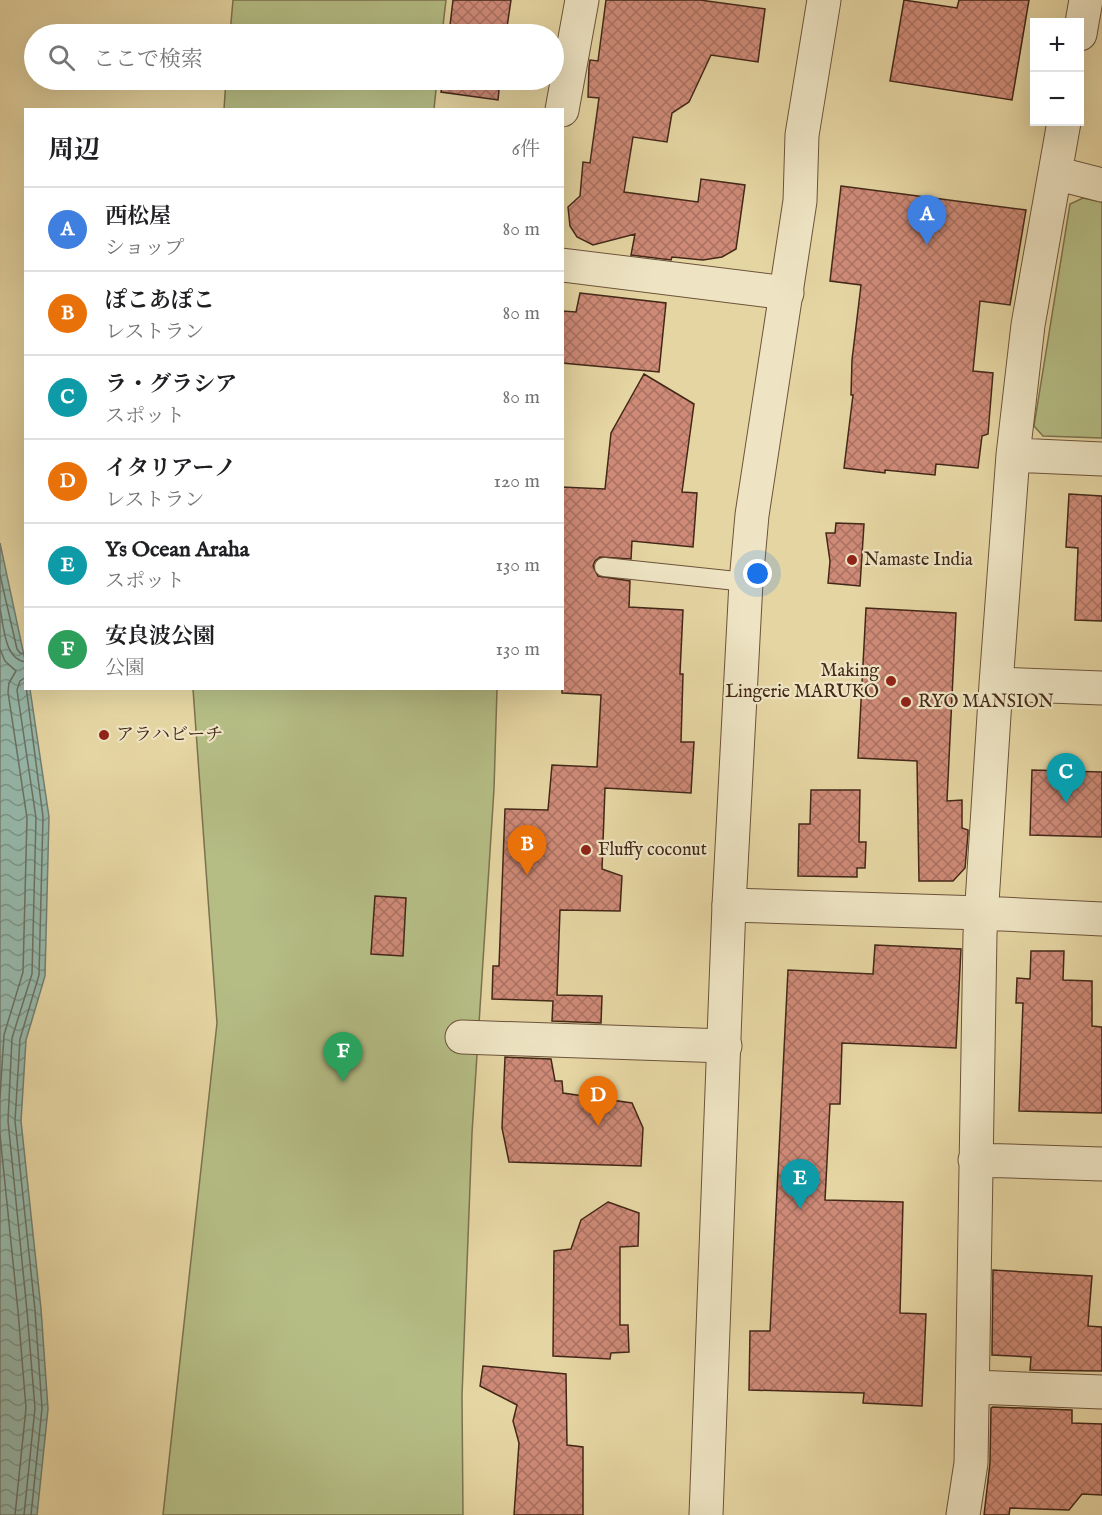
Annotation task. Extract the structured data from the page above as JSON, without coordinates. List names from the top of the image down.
{
  "places": [
    "Namaste India",
    "Making Lingerie MARUKO",
    "RYO MANSION",
    "アラハビーチ",
    "Fluffy coconut"
  ],
  "page": {
    "map_buttons": ["+", "−"],
    "search": "ここで検索",
    "heading": ["周辺", "6件"],
    "list": [
      {
        "mark": "A",
        "name": "西松屋",
        "note": "ショップ",
        "value": "80 m"
      },
      {
        "mark": "B",
        "name": "ぽこあぽこ",
        "note": "レストラン",
        "value": "80 m"
      },
      {
        "mark": "C",
        "name": "ラ・グラシア",
        "note": "スポット",
        "value": "80 m"
      },
      {
        "mark": "D",
        "name": "イタリアーノ",
        "note": "レストラン",
        "value": "120 m"
      },
      {
        "mark": "E",
        "name": "Ys Ocean Araha",
        "note": "スポット",
        "value": "130 m"
      },
      {
        "mark": "F",
        "name": "安良波公園",
        "note": "公園",
        "value": "130 m"
      }
    ],
    "pins": [
      "A",
      "C",
      "B",
      "F",
      "D",
      "E"
    ]
  }
}
